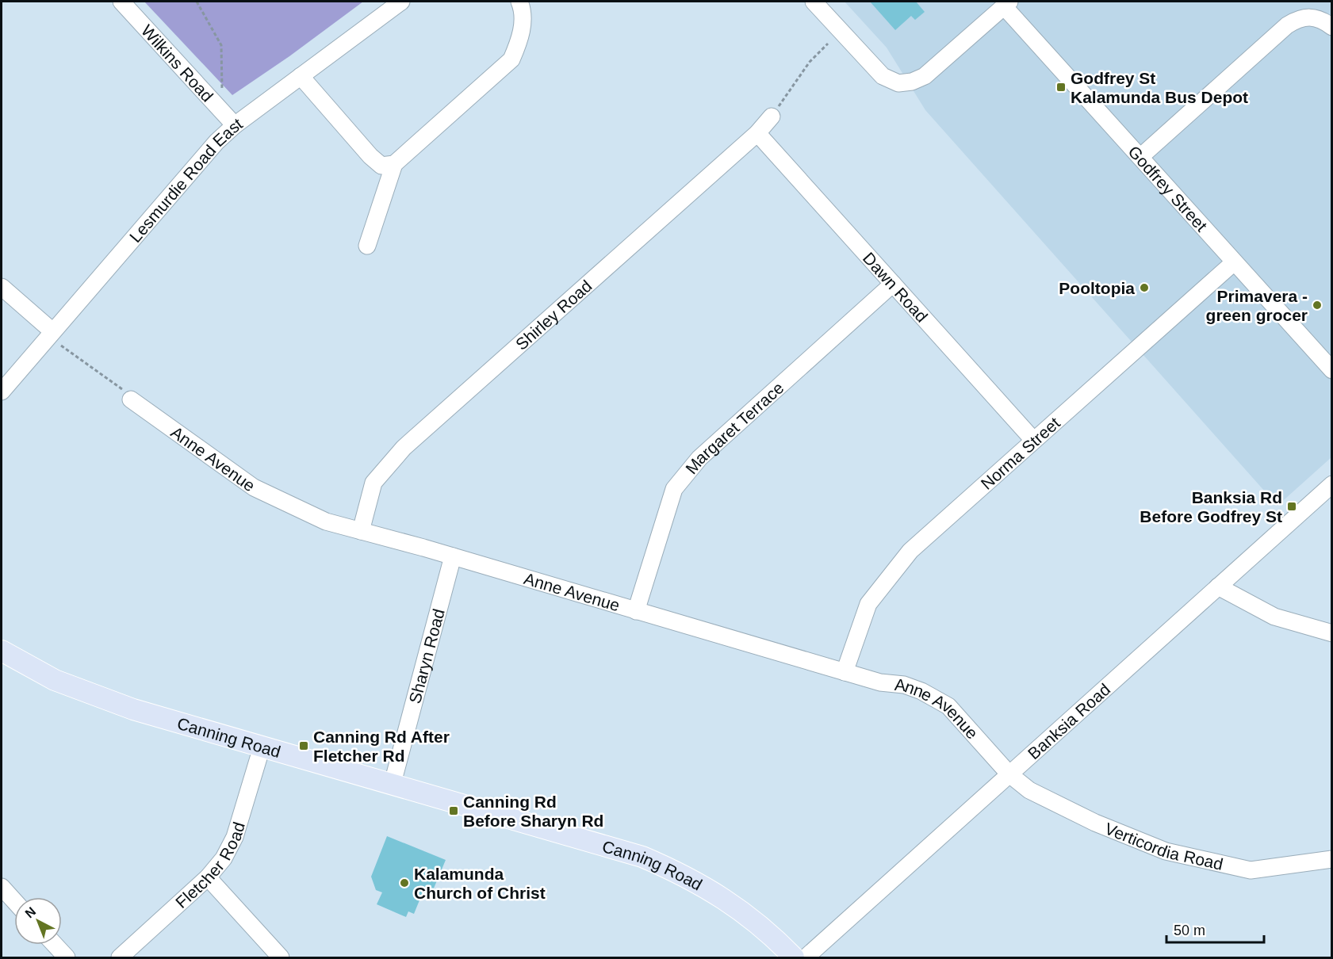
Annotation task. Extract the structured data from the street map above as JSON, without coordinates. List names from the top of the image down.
{
  "streets": {
    "main road": ["Canning Road"],
    "street": [
      "Wilkins Road",
      "Lesmurdie Road East",
      "Godfrey Street",
      "Dawn Road",
      "Shirley Road",
      "Margaret Terrace",
      "Norma Street",
      "Anne Avenue",
      "Sharyn Road",
      "Banksia Road",
      "Verticordia Road",
      "Fletcher Road"
    ]
  },
  "crossings": [
    ["Wilkins Road", "Lesmurdie Road East"],
    ["Godfrey Street", "Norma Street"],
    ["Dawn Road", "Shirley Road"],
    ["Dawn Road", "Margaret Terrace"],
    ["Dawn Road", "Norma Street"],
    ["Shirley Road", "Anne Avenue"],
    ["Margaret Terrace", "Anne Avenue"],
    ["Norma Street", "Anne Avenue"],
    ["Anne Avenue", "Sharyn Road"],
    ["Anne Avenue", "Banksia Road"],
    ["Anne Avenue", "Verticordia Road"],
    ["Sharyn Road", "Canning Road"],
    ["Banksia Road", "Verticordia Road"],
    ["Canning Road", "Fletcher Road"]
  ],
  "places": {
    "transit": [
      "Godfrey St Kalamunda Bus Depot",
      "Banksia Rd Before Godfrey St",
      "Canning Rd After Fletcher Rd",
      "Canning Rd Before Sharyn Rd"
    ],
    "other": ["Pooltopia", "Primavera - green grocer", "Kalamunda Church of Christ"]
  },
  "scale_bar": "50 m",
  "north": "top left"
}
